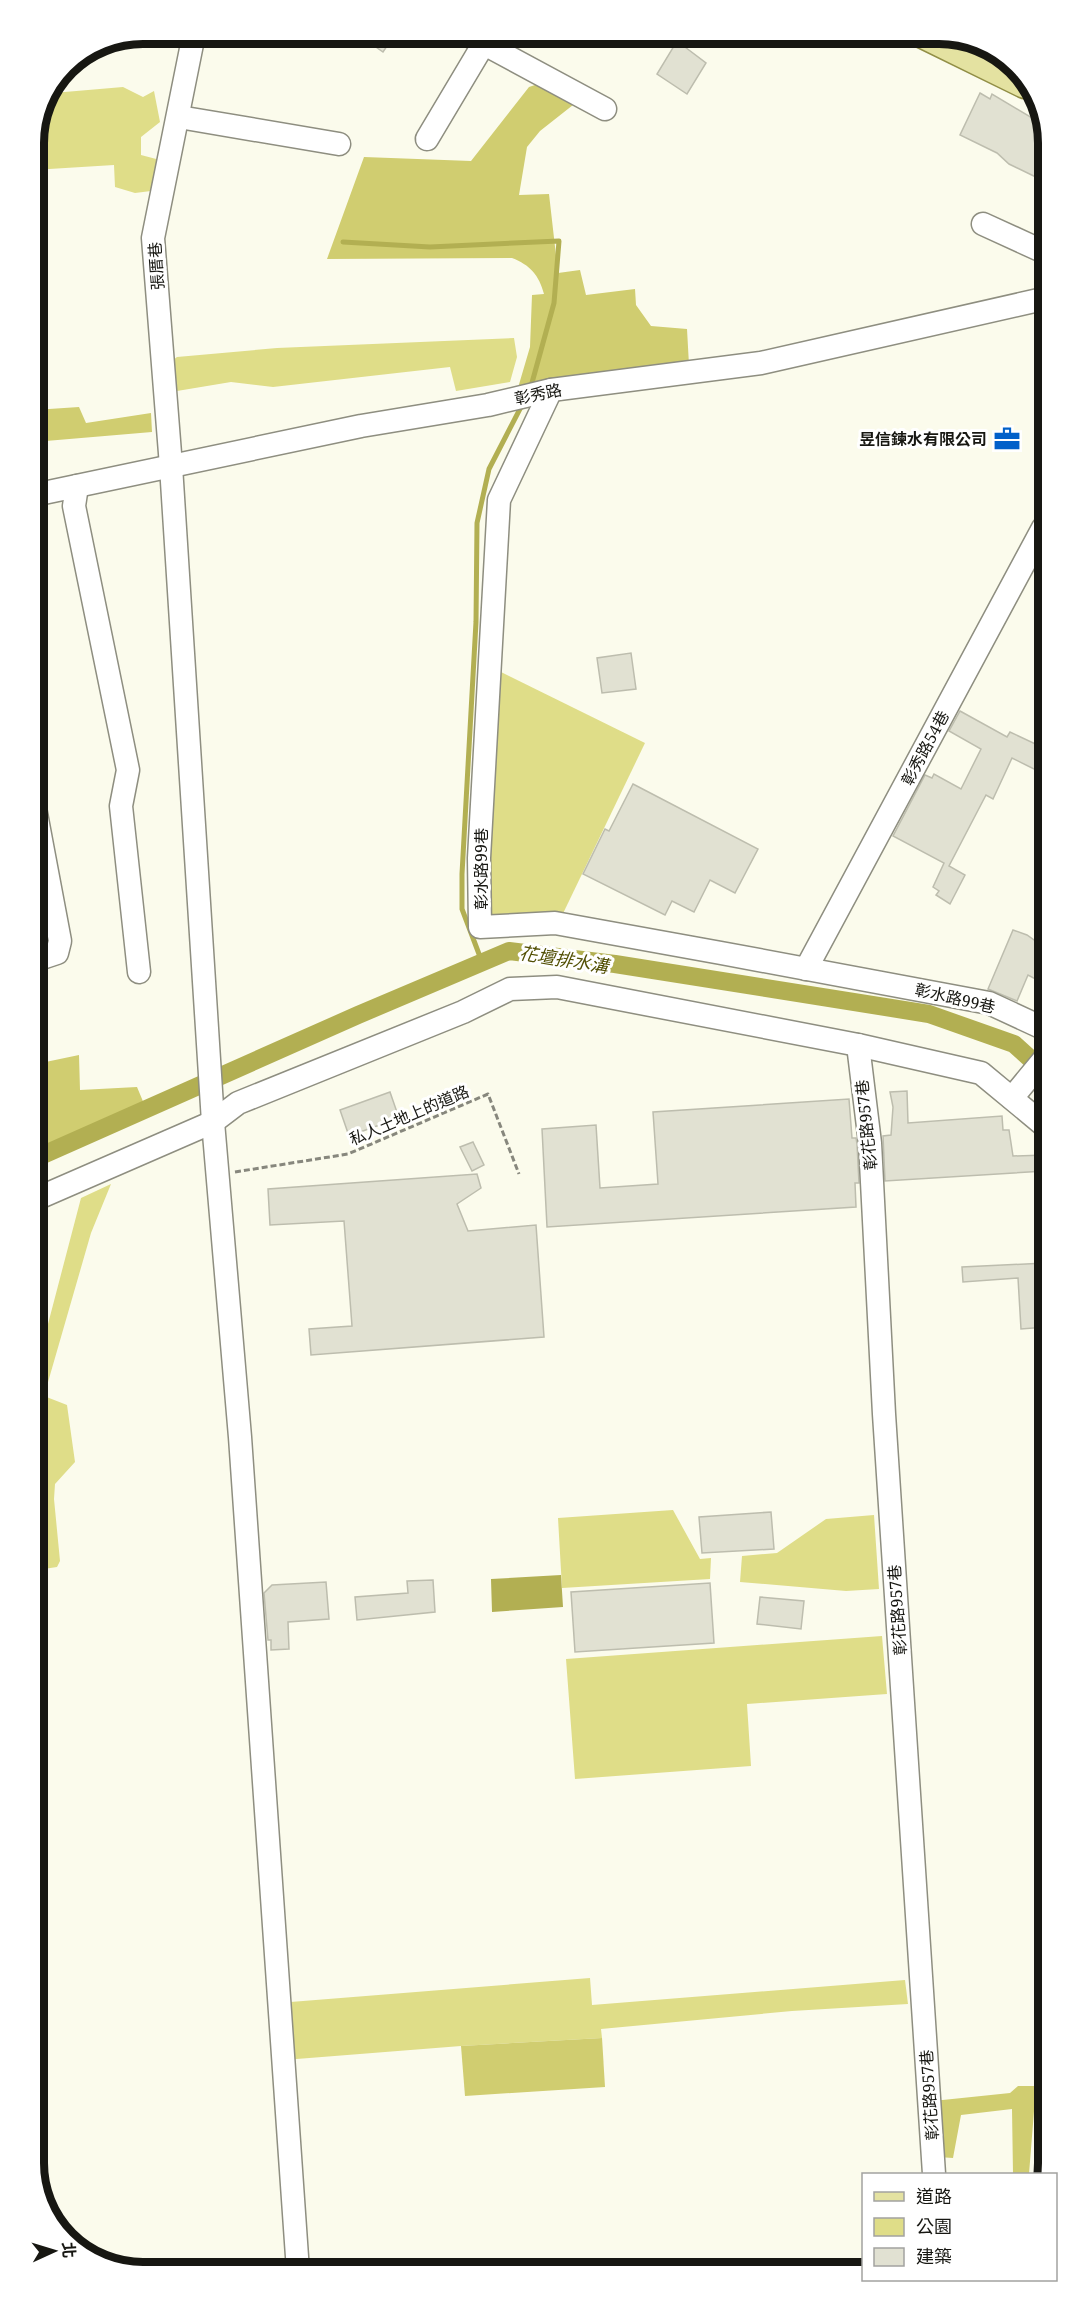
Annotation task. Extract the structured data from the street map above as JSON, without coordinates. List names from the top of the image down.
{
  "streets": {
    "street": [
      "張厝巷",
      "彰秀路",
      "彰秀路54巷",
      "彰水路99巷",
      "彰花路957巷"
    ],
    "path": ["私人土地上的道路"]
  },
  "crossings": [
    ["張厝巷", "彰秀路"],
    ["張厝巷", "私人土地上的道路"],
    ["彰秀路", "彰水路99巷"],
    ["彰秀路54巷", "彰水路99巷"]
  ],
  "water": ["花壇排水溝"],
  "places": {
    "office": ["昱信鍊水有限公司"]
  },
  "legend": ["道路", "公園", "建築"],
  "north": "right"
}
